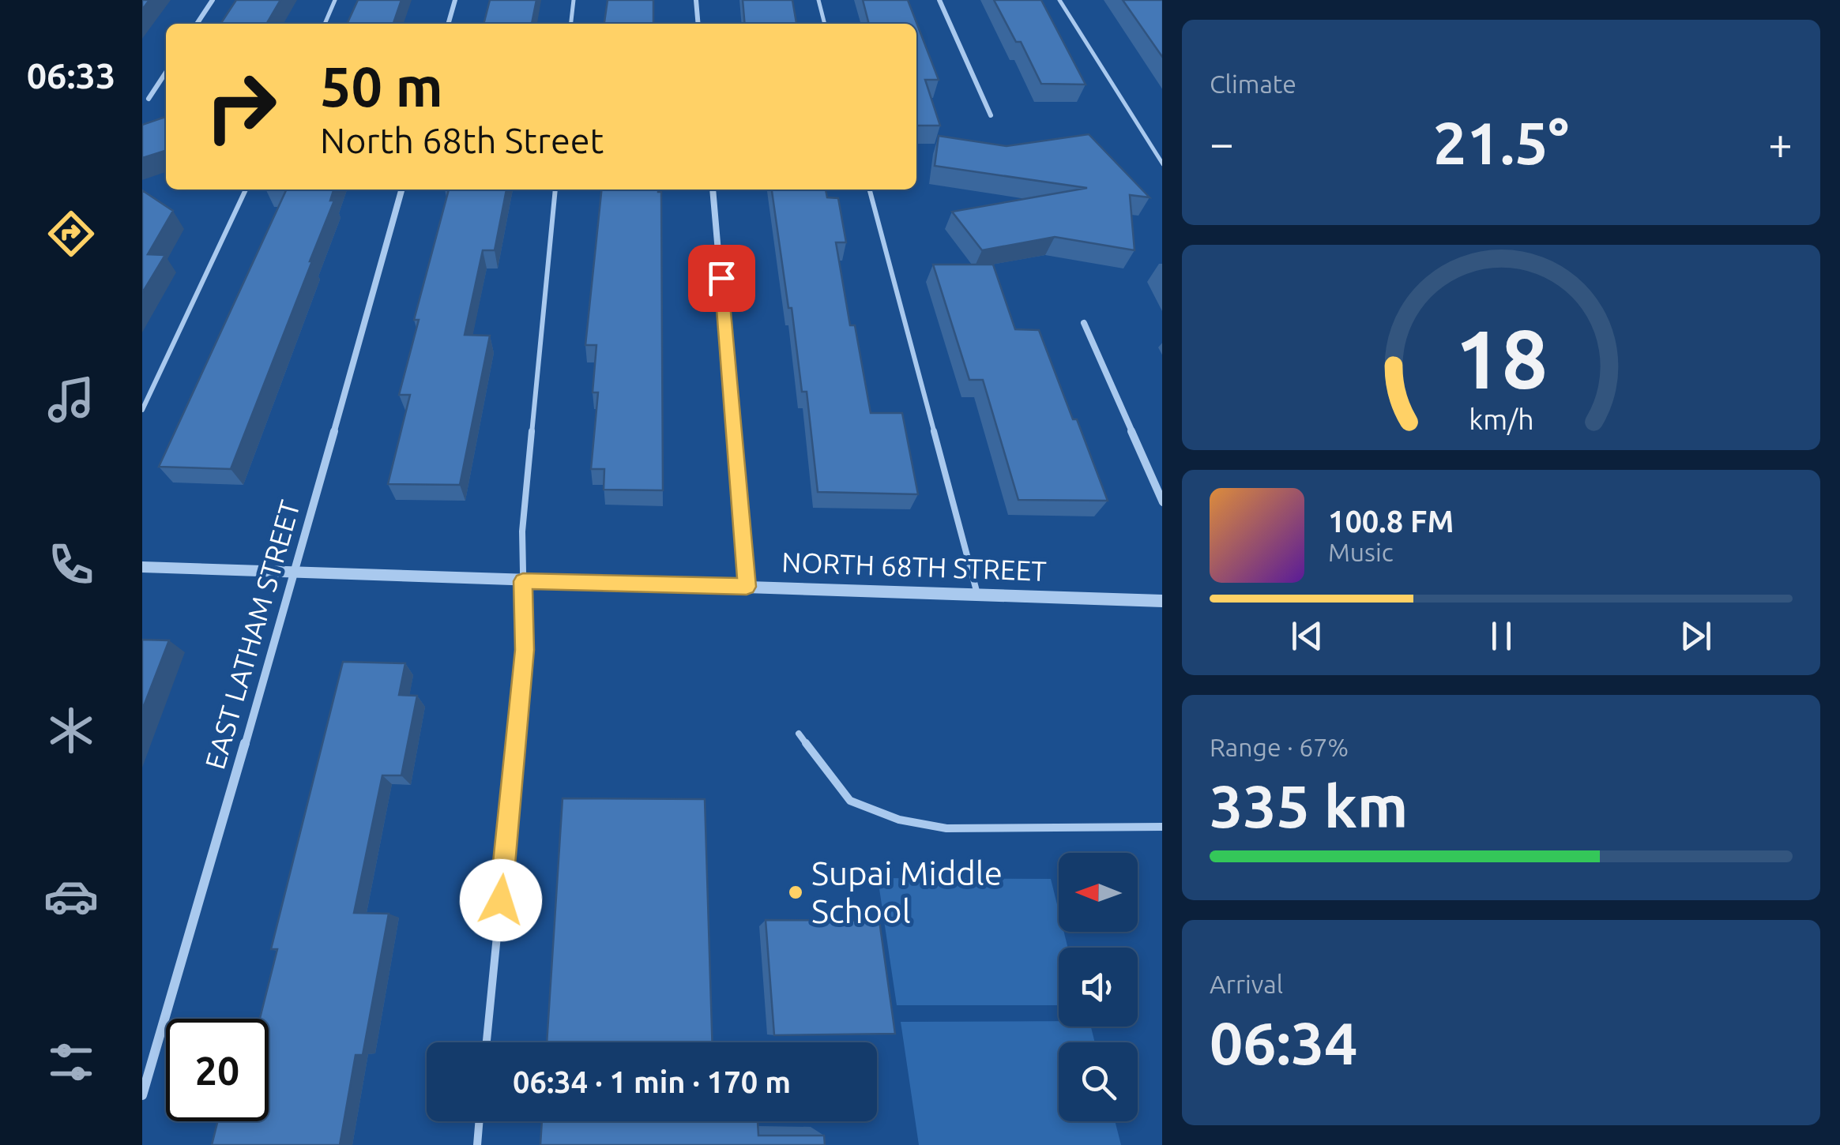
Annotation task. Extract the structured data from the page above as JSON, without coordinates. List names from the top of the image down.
{
  "streets": {
    "street": ["NORTH 68TH STREET", "EAST LATHAM STREET"]
  },
  "crossings": [
    ["NORTH 68TH STREET", "EAST LATHAM STREET"]
  ],
  "places": ["Supai Middle School"],
  "north": "left",
  "page": {
    "tabs": "06:33",
    "tile": [
      "Climate",
      ["Range · 67%", "335 km"],
      ["Arrival", "06:34"]
    ],
    "turn": ["50 m", "North 68th Street"],
    "heat": ["−", "21.5°", "+"],
    "song": ["100.8 FM", "Music"],
    "limit": "20",
    "trip": "06:34 · 1 min · 170 m",
    "gauge": ["18", "km/h"]
  }
}
